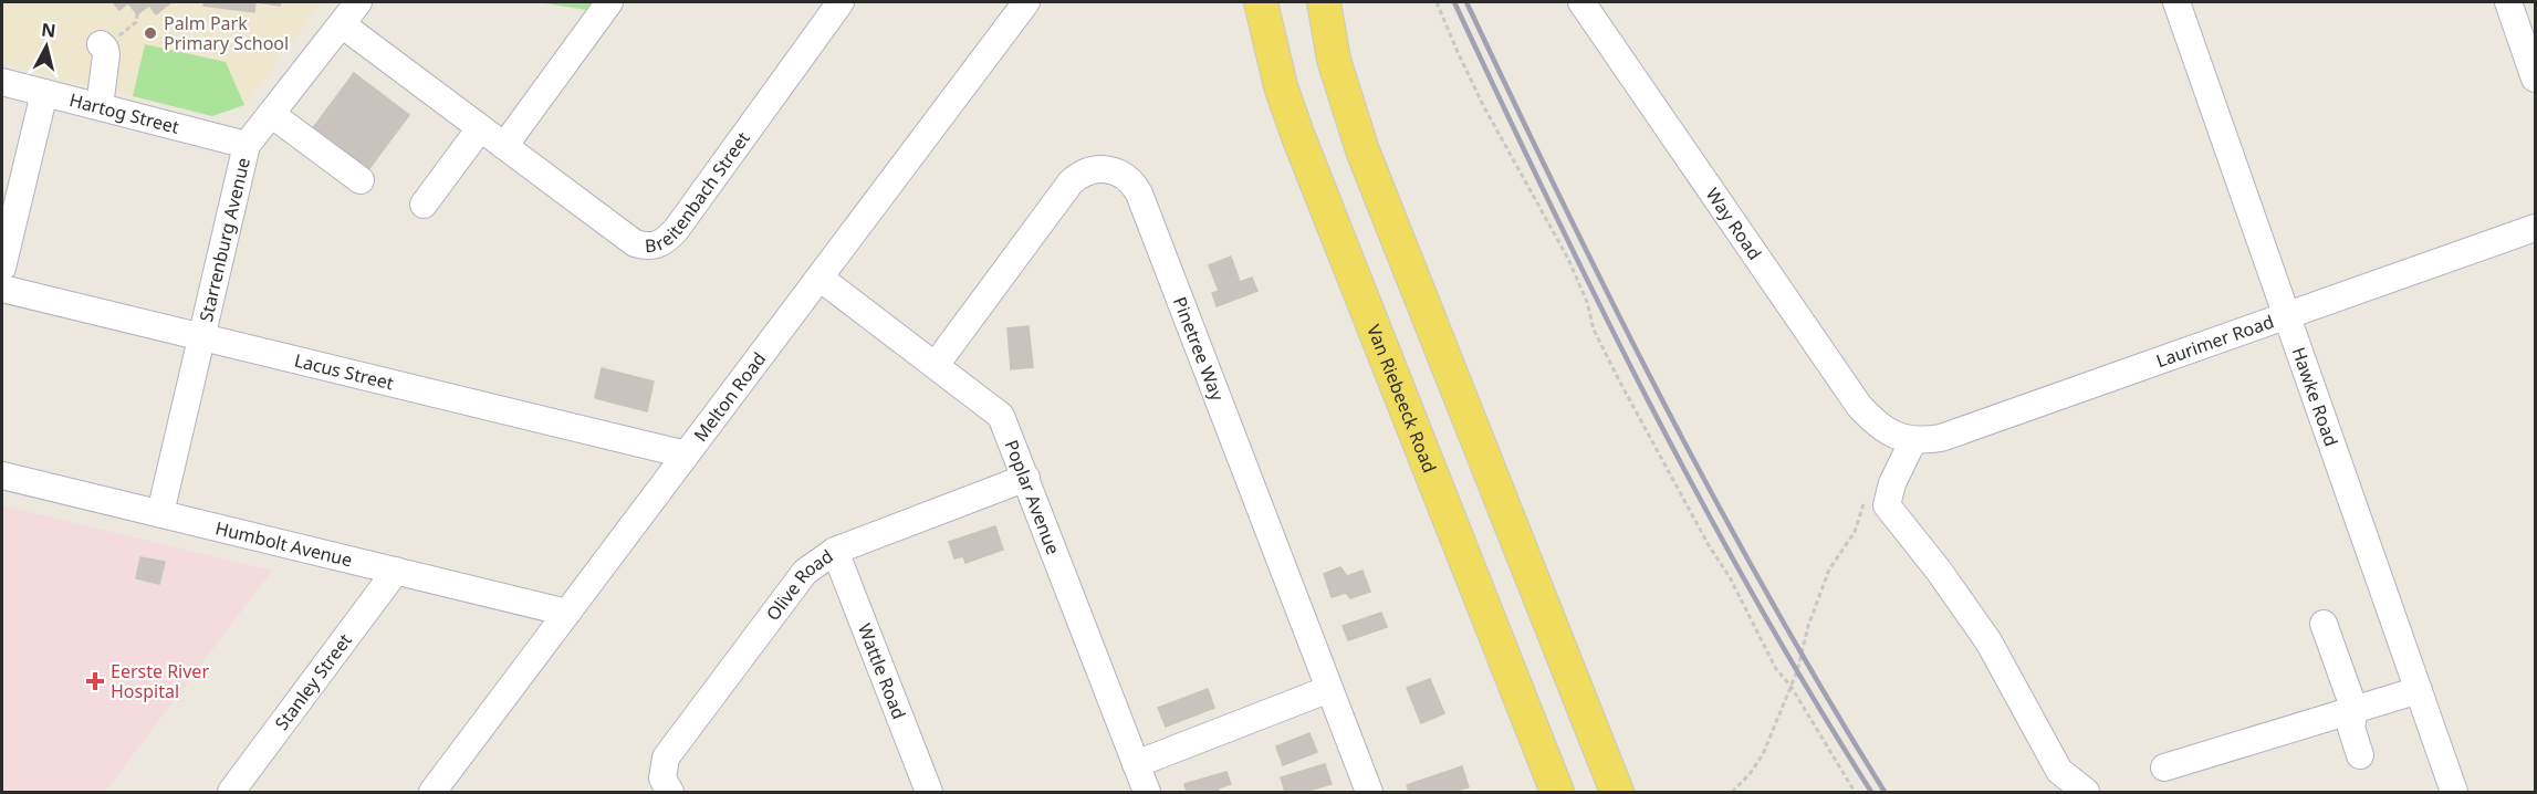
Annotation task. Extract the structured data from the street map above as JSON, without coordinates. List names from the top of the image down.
{
  "streets": {
    "main road": ["Van Riebeeck Road"],
    "street": [
      "Hartog Street",
      "Breitenbach Street",
      "Way Road",
      "Starrenburg Avenue",
      "Laurimer Road",
      "Pinetree Way",
      "Lacus Street",
      "Melton Road",
      "Hawke Road",
      "Poplar Avenue",
      "Humbolt Avenue",
      "Olive Road",
      "Wattle Road",
      "Stanley Street"
    ]
  },
  "crossings": [
    ["Hartog Street", "Starrenburg Avenue"],
    ["Breitenbach Street", "Starrenburg Avenue"],
    ["Way Road", "Laurimer Road"],
    ["Starrenburg Avenue", "Lacus Street"],
    ["Starrenburg Avenue", "Humbolt Avenue"],
    ["Laurimer Road", "Hawke Road"],
    ["Pinetree Way", "Poplar Avenue"],
    ["Lacus Street", "Melton Road"],
    ["Melton Road", "Poplar Avenue"],
    ["Melton Road", "Humbolt Avenue"],
    ["Poplar Avenue", "Olive Road"],
    ["Humbolt Avenue", "Stanley Street"],
    ["Olive Road", "Wattle Road"]
  ],
  "places": {
    "other": ["Palm Park Primary School"],
    "health": ["Eerste River Hospital"]
  },
  "north": "top"
}
